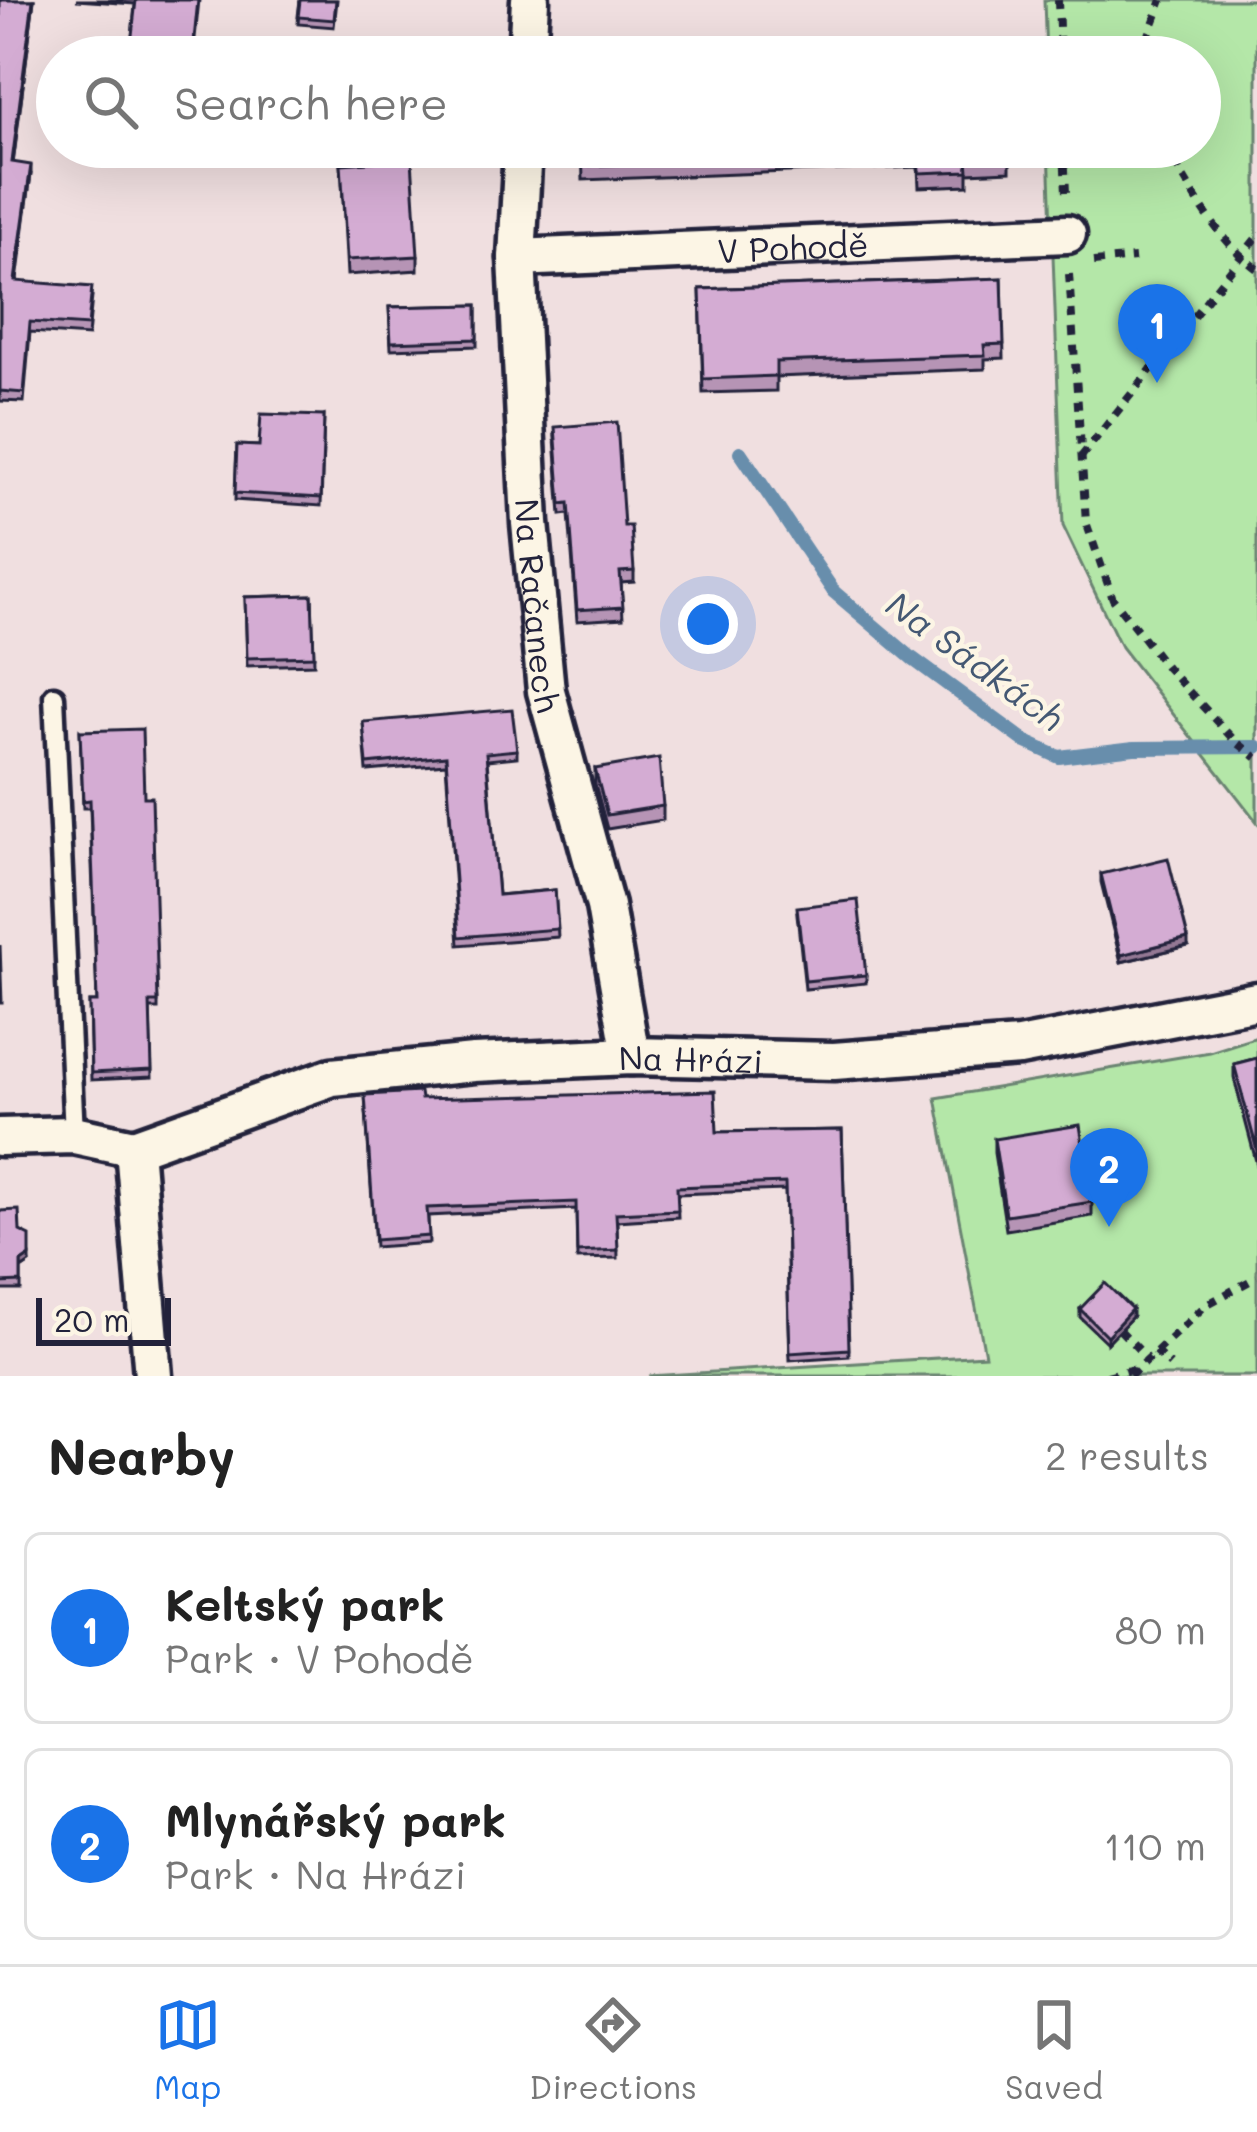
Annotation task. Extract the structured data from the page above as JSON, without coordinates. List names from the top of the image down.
{
  "streets": {
    "street": ["V Pohodě", "Na Račanech", "Na Hrázi"]
  },
  "crossings": [
    ["V Pohodě", "Na Račanech"],
    ["Na Račanech", "Na Hrázi"]
  ],
  "water": ["Na Sádkách"],
  "scale_bar": "20 m",
  "page": {
    "search": "Search here",
    "pins": ["1", "2"],
    "scale": "20 m",
    "heading": ["Nearby", "2 results"],
    "list": [
      {
        "mark": "1",
        "name": "Keltský park",
        "note": "Park · V Pohodě",
        "value": "80 m"
      },
      {
        "mark": "2",
        "name": "Mlynářský park",
        "note": "Park · Na Hrázi",
        "value": "110 m"
      }
    ],
    "nav": ["Map", "Directions", "Saved"]
  }
}
